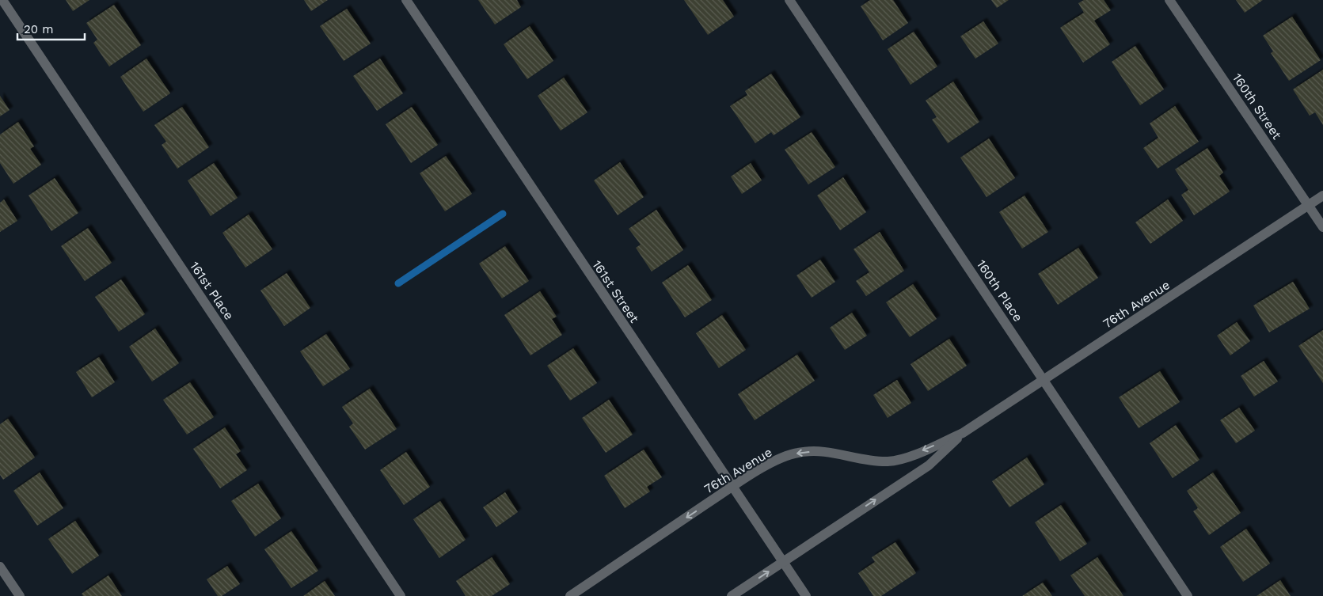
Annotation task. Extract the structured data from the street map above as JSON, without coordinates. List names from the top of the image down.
{
  "streets": {
    "street": [
      "160th Street",
      "161st Place",
      "160th Place",
      "161st Street",
      "76th Avenue"
    ]
  },
  "crossings": [
    ["160th Street", "76th Avenue"],
    ["160th Place", "76th Avenue"],
    ["161st Street", "76th Avenue"]
  ],
  "scale_bar": "20 m"
}
